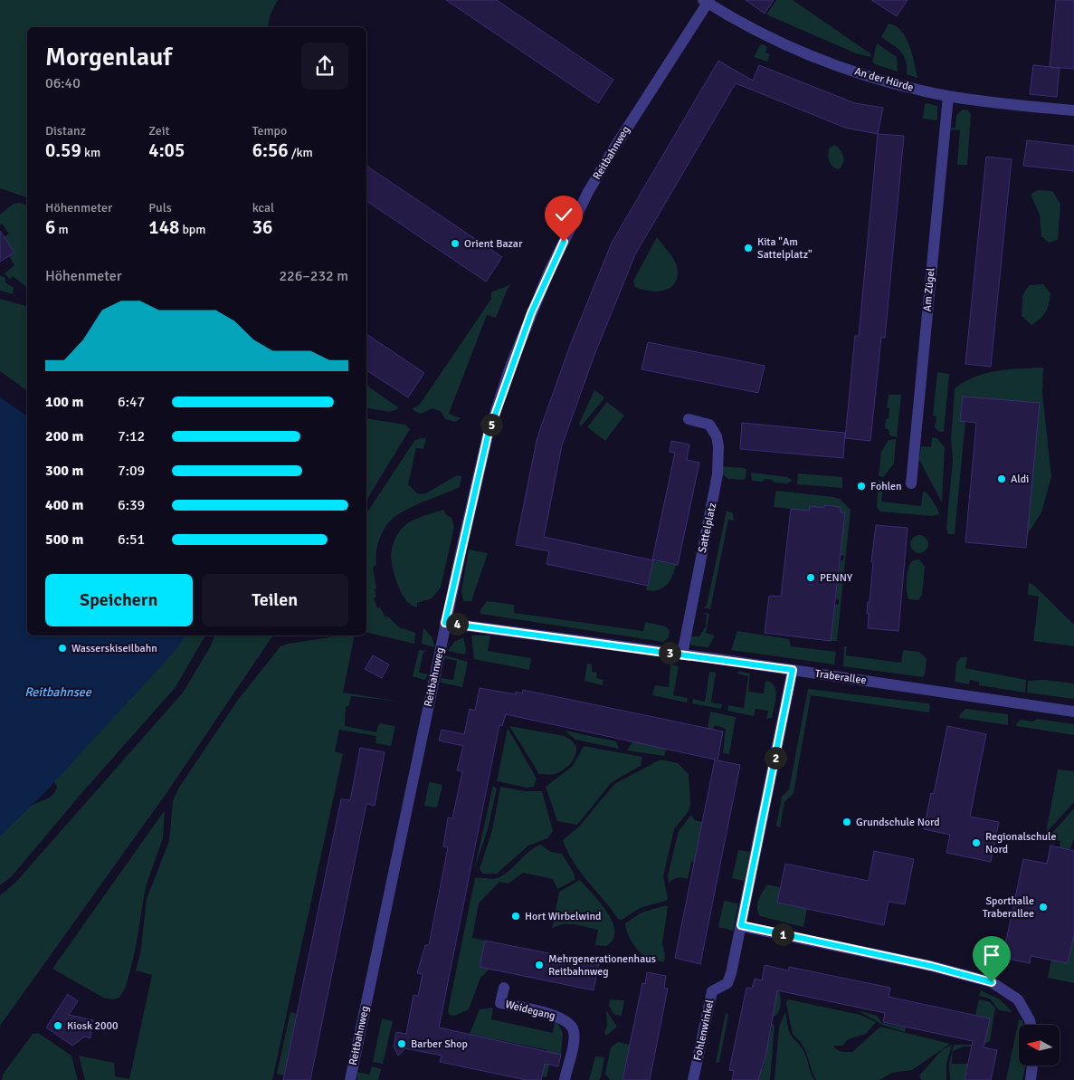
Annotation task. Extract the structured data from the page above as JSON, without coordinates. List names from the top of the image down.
{
  "streets": {
    "street": [
      "An der Hürde",
      "Reitbahnweg",
      "Am Zügel",
      "Sattelplatz",
      "Traberallee",
      "Weidegang",
      "Fohlenwinkel"
    ]
  },
  "crossings": [
    ["An der Hürde", "Reitbahnweg"],
    ["An der Hürde", "Am Zügel"],
    ["Reitbahnweg", "Traberallee"],
    ["Sattelplatz", "Traberallee"],
    ["Traberallee", "Fohlenwinkel"]
  ],
  "water": ["Reitbahnsee"],
  "places": [
    "Orient Bazar",
    "Kita \"Am Sattelplatz\"",
    "Aldi",
    "Fohlen",
    "PENNY",
    "Wasserskiseilbahn",
    "Grundschule Nord",
    "Regionalschule Nord",
    "Sporthalle Traberallee",
    "Hort Wirbelwind",
    "Mehrgenerationenhaus Reitbahnweg",
    "Kiosk 2000",
    "Barber Shop"
  ],
  "north": "left",
  "page": {
    "heading": ["Morgenlauf", "06:40"],
    "stats": [
      ["Distanz", "0.59 km"],
      ["Zeit", "4:05"],
      ["Tempo", "6:56 /km"],
      ["Höhenmeter", "6 m"],
      ["Puls", "148 bpm"],
      ["kcal", "36"]
    ],
    "chart": ["Höhenmeter", "226–232 m"],
    "list": [
      {
        "name": "100 m",
        "note": "6:47"
      },
      {
        "name": "200 m",
        "note": "7:12"
      },
      {
        "name": "300 m",
        "note": "7:09"
      },
      {
        "name": "400 m",
        "note": "6:39"
      },
      {
        "name": "500 m",
        "note": "6:51"
      }
    ],
    "pins": [
      "5",
      "4",
      "3",
      "2",
      "1"
    ],
    "buttons": ["Speichern", "Teilen"]
  }
}
